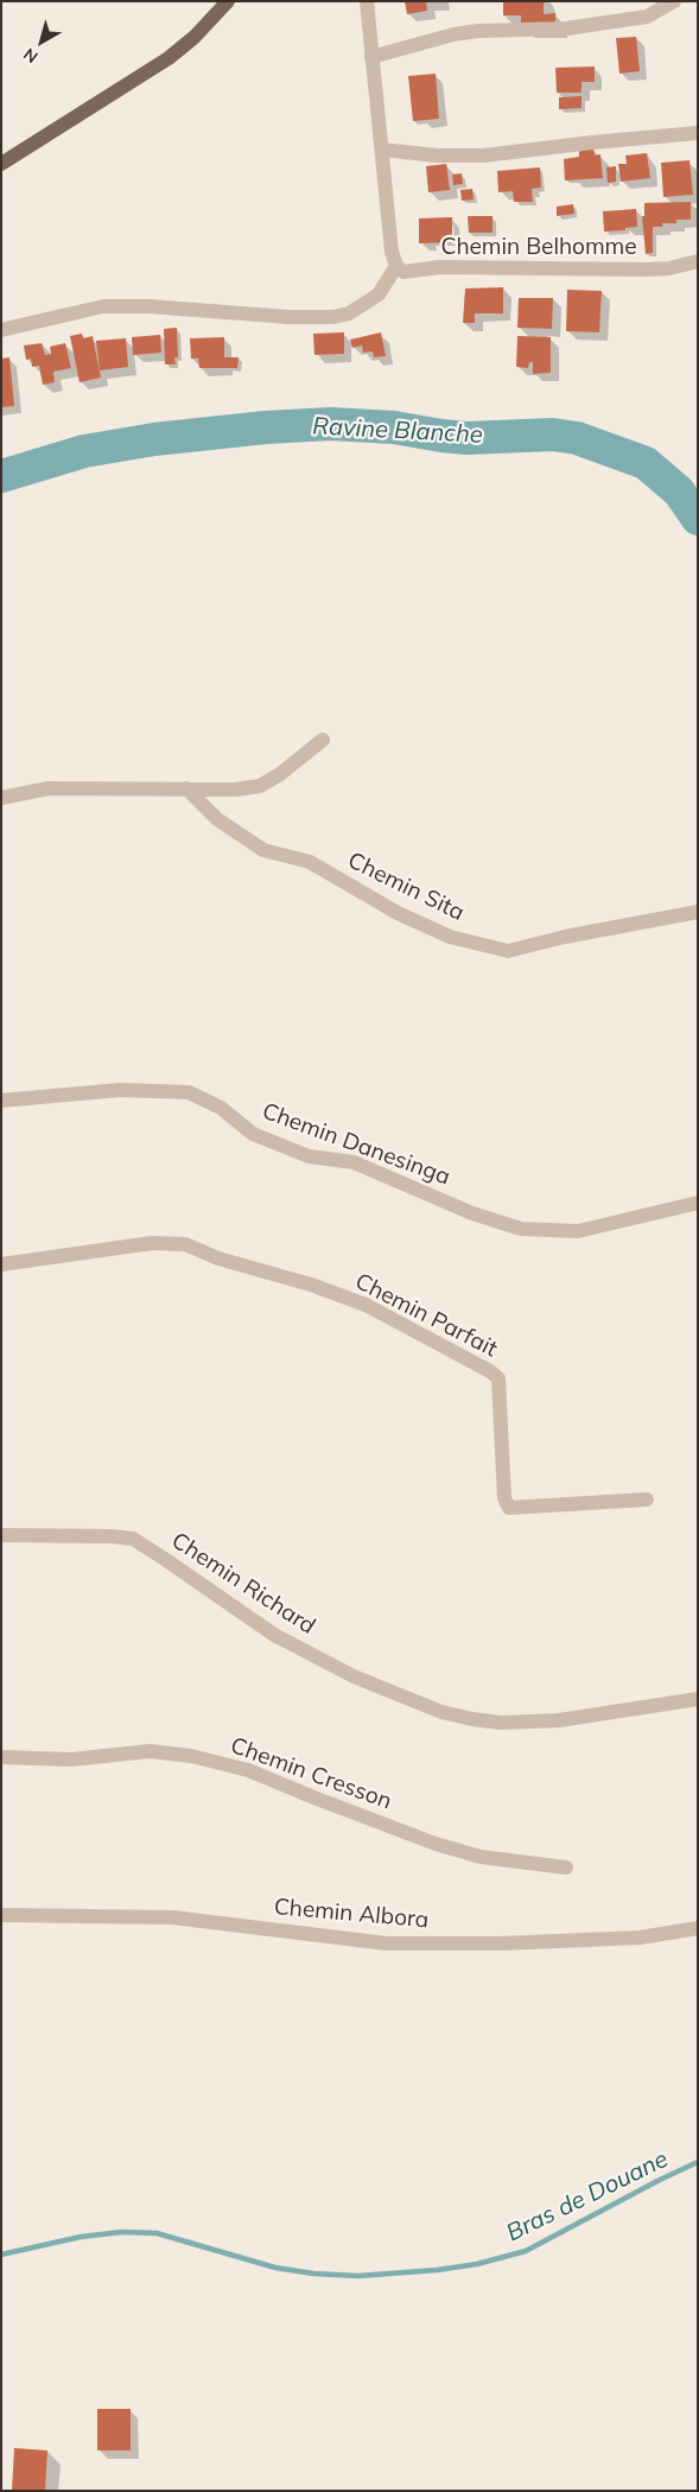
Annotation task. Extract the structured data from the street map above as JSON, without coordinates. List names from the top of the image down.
{
  "streets": {
    "street": [
      "Chemin Belhomme",
      "Chemin Sita",
      "Chemin Danesinga",
      "Chemin Parfait",
      "Chemin Richard",
      "Chemin Cresson",
      "Chemin Albora"
    ]
  },
  "water": ["Ravine Blanche", "Bras de Douane"],
  "north": "bottom left"
}
